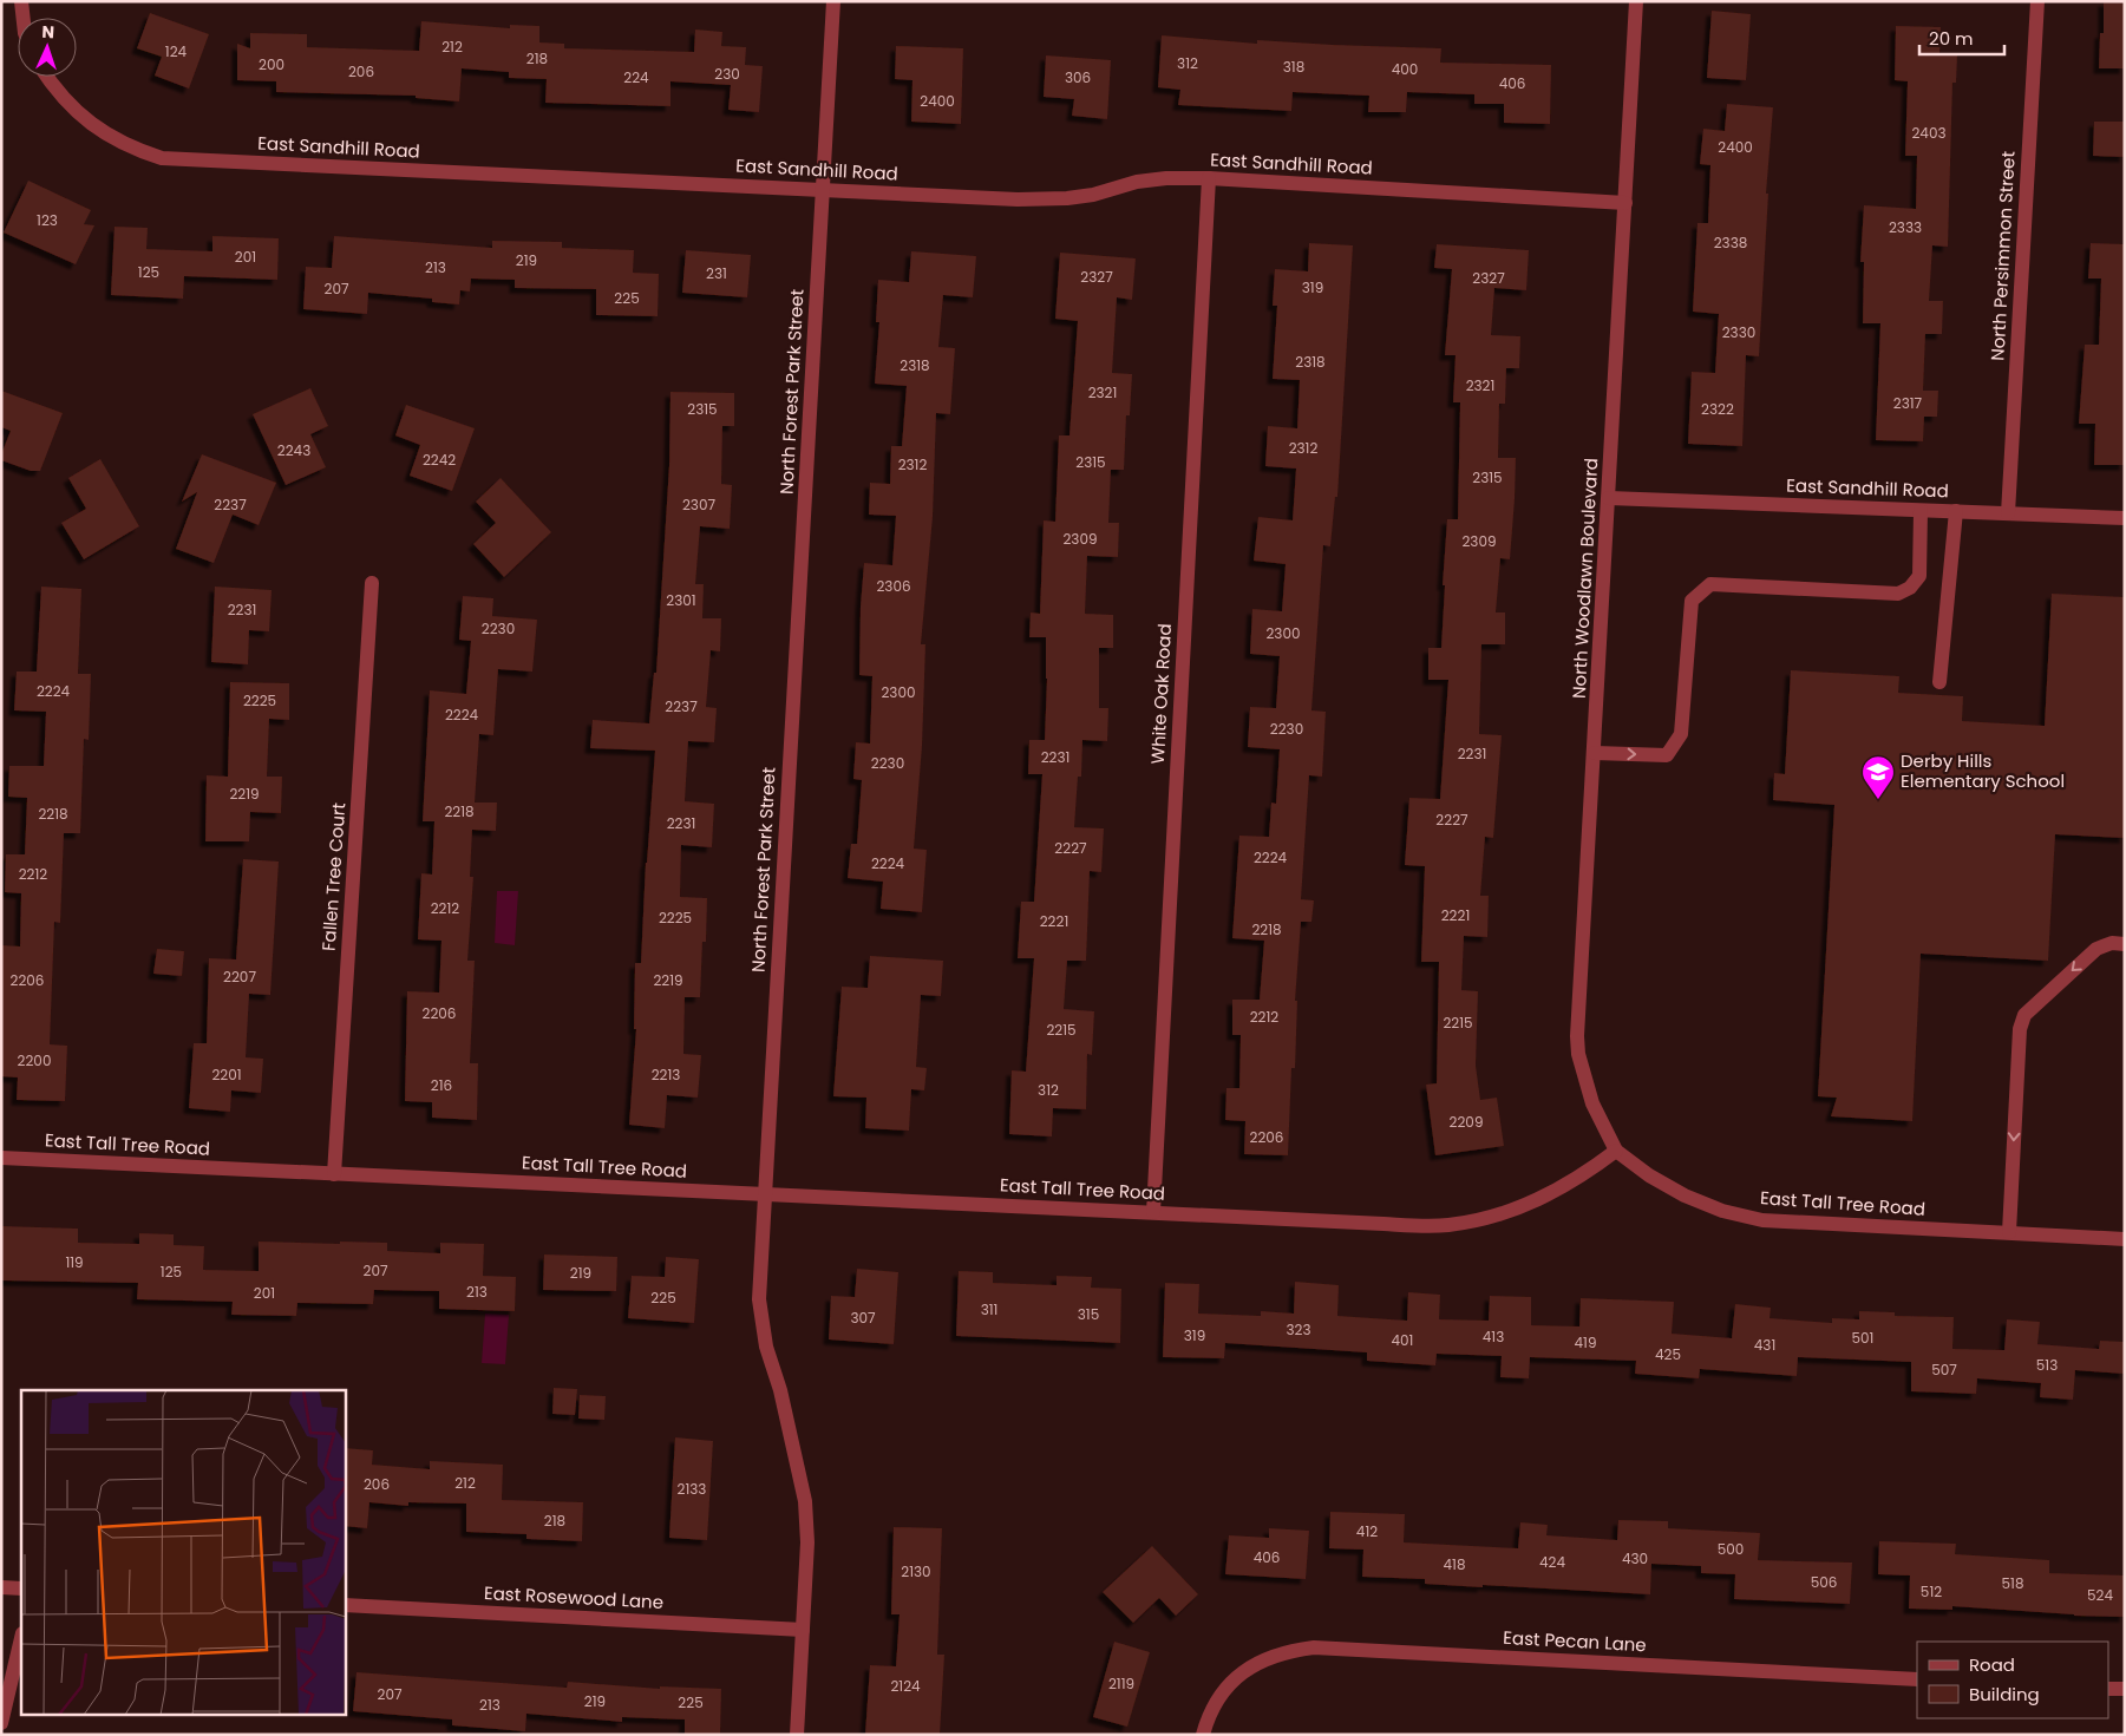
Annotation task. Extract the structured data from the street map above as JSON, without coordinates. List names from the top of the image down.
{
  "streets": {
    "street": [
      "East Sandhill Road",
      "North Persimmon Street",
      "North Forest Park Street",
      "North Woodlawn Boulevard",
      "White Oak Road",
      "Fallen Tree Court",
      "East Tall Tree Road",
      "East Rosewood Lane",
      "East Pecan Lane"
    ]
  },
  "crossings": [
    ["East Sandhill Road", "North Persimmon Street"],
    ["East Sandhill Road", "North Forest Park Street"],
    ["East Sandhill Road", "North Woodlawn Boulevard"],
    ["East Sandhill Road", "White Oak Road"],
    ["North Forest Park Street", "East Tall Tree Road"],
    ["North Forest Park Street", "East Rosewood Lane"],
    ["North Woodlawn Boulevard", "East Tall Tree Road"],
    ["White Oak Road", "East Tall Tree Road"],
    ["Fallen Tree Court", "East Tall Tree Road"]
  ],
  "places": {
    "school or university": ["Derby Hills Elementary School"]
  },
  "house_numbers": [
    "212",
    "124",
    "218",
    "312",
    "200",
    "318",
    "400",
    "206",
    "230",
    "224",
    "306",
    "406",
    "2400",
    "2403",
    "2400",
    "123",
    "2333",
    "2338",
    "201",
    "219",
    "213",
    "125",
    "231",
    "2327",
    "2327",
    "319",
    "207",
    "225",
    "2330",
    "2318",
    "2318",
    "2321",
    "2321",
    "2317",
    "2315",
    "2322",
    "2312",
    "2243",
    "2242",
    "2315",
    "2312",
    "2315",
    "2237",
    "2307",
    "2309",
    "2309",
    "2306",
    "2301",
    "2231",
    "2230",
    "2300",
    "2224",
    "2300",
    "2225",
    "2237",
    "2224",
    "2230",
    "2231",
    "2231",
    "2230",
    "2219",
    "2218",
    "2218",
    "2227",
    "2231",
    "2227",
    "2224",
    "2224",
    "2212",
    "2212",
    "2221",
    "2225",
    "2221",
    "2218",
    "2207",
    "2206",
    "2219",
    "2206",
    "2212",
    "2215",
    "2215",
    "2200",
    "2201",
    "2213",
    "216",
    "312",
    "2209",
    "2206",
    "119",
    "207",
    "125",
    "219",
    "213",
    "201",
    "225",
    "311",
    "315",
    "307",
    "323",
    "319",
    "413",
    "501",
    "401",
    "419",
    "431",
    "425",
    "513",
    "507",
    "212",
    "206",
    "2133",
    "218",
    "412",
    "500",
    "406",
    "430",
    "424",
    "418",
    "2130",
    "506",
    "518",
    "512",
    "524",
    "2119",
    "2124",
    "207",
    "219",
    "225",
    "213"
  ],
  "legend": ["Road", "Building"],
  "scale_bar": "20 m",
  "north": "top"
}
